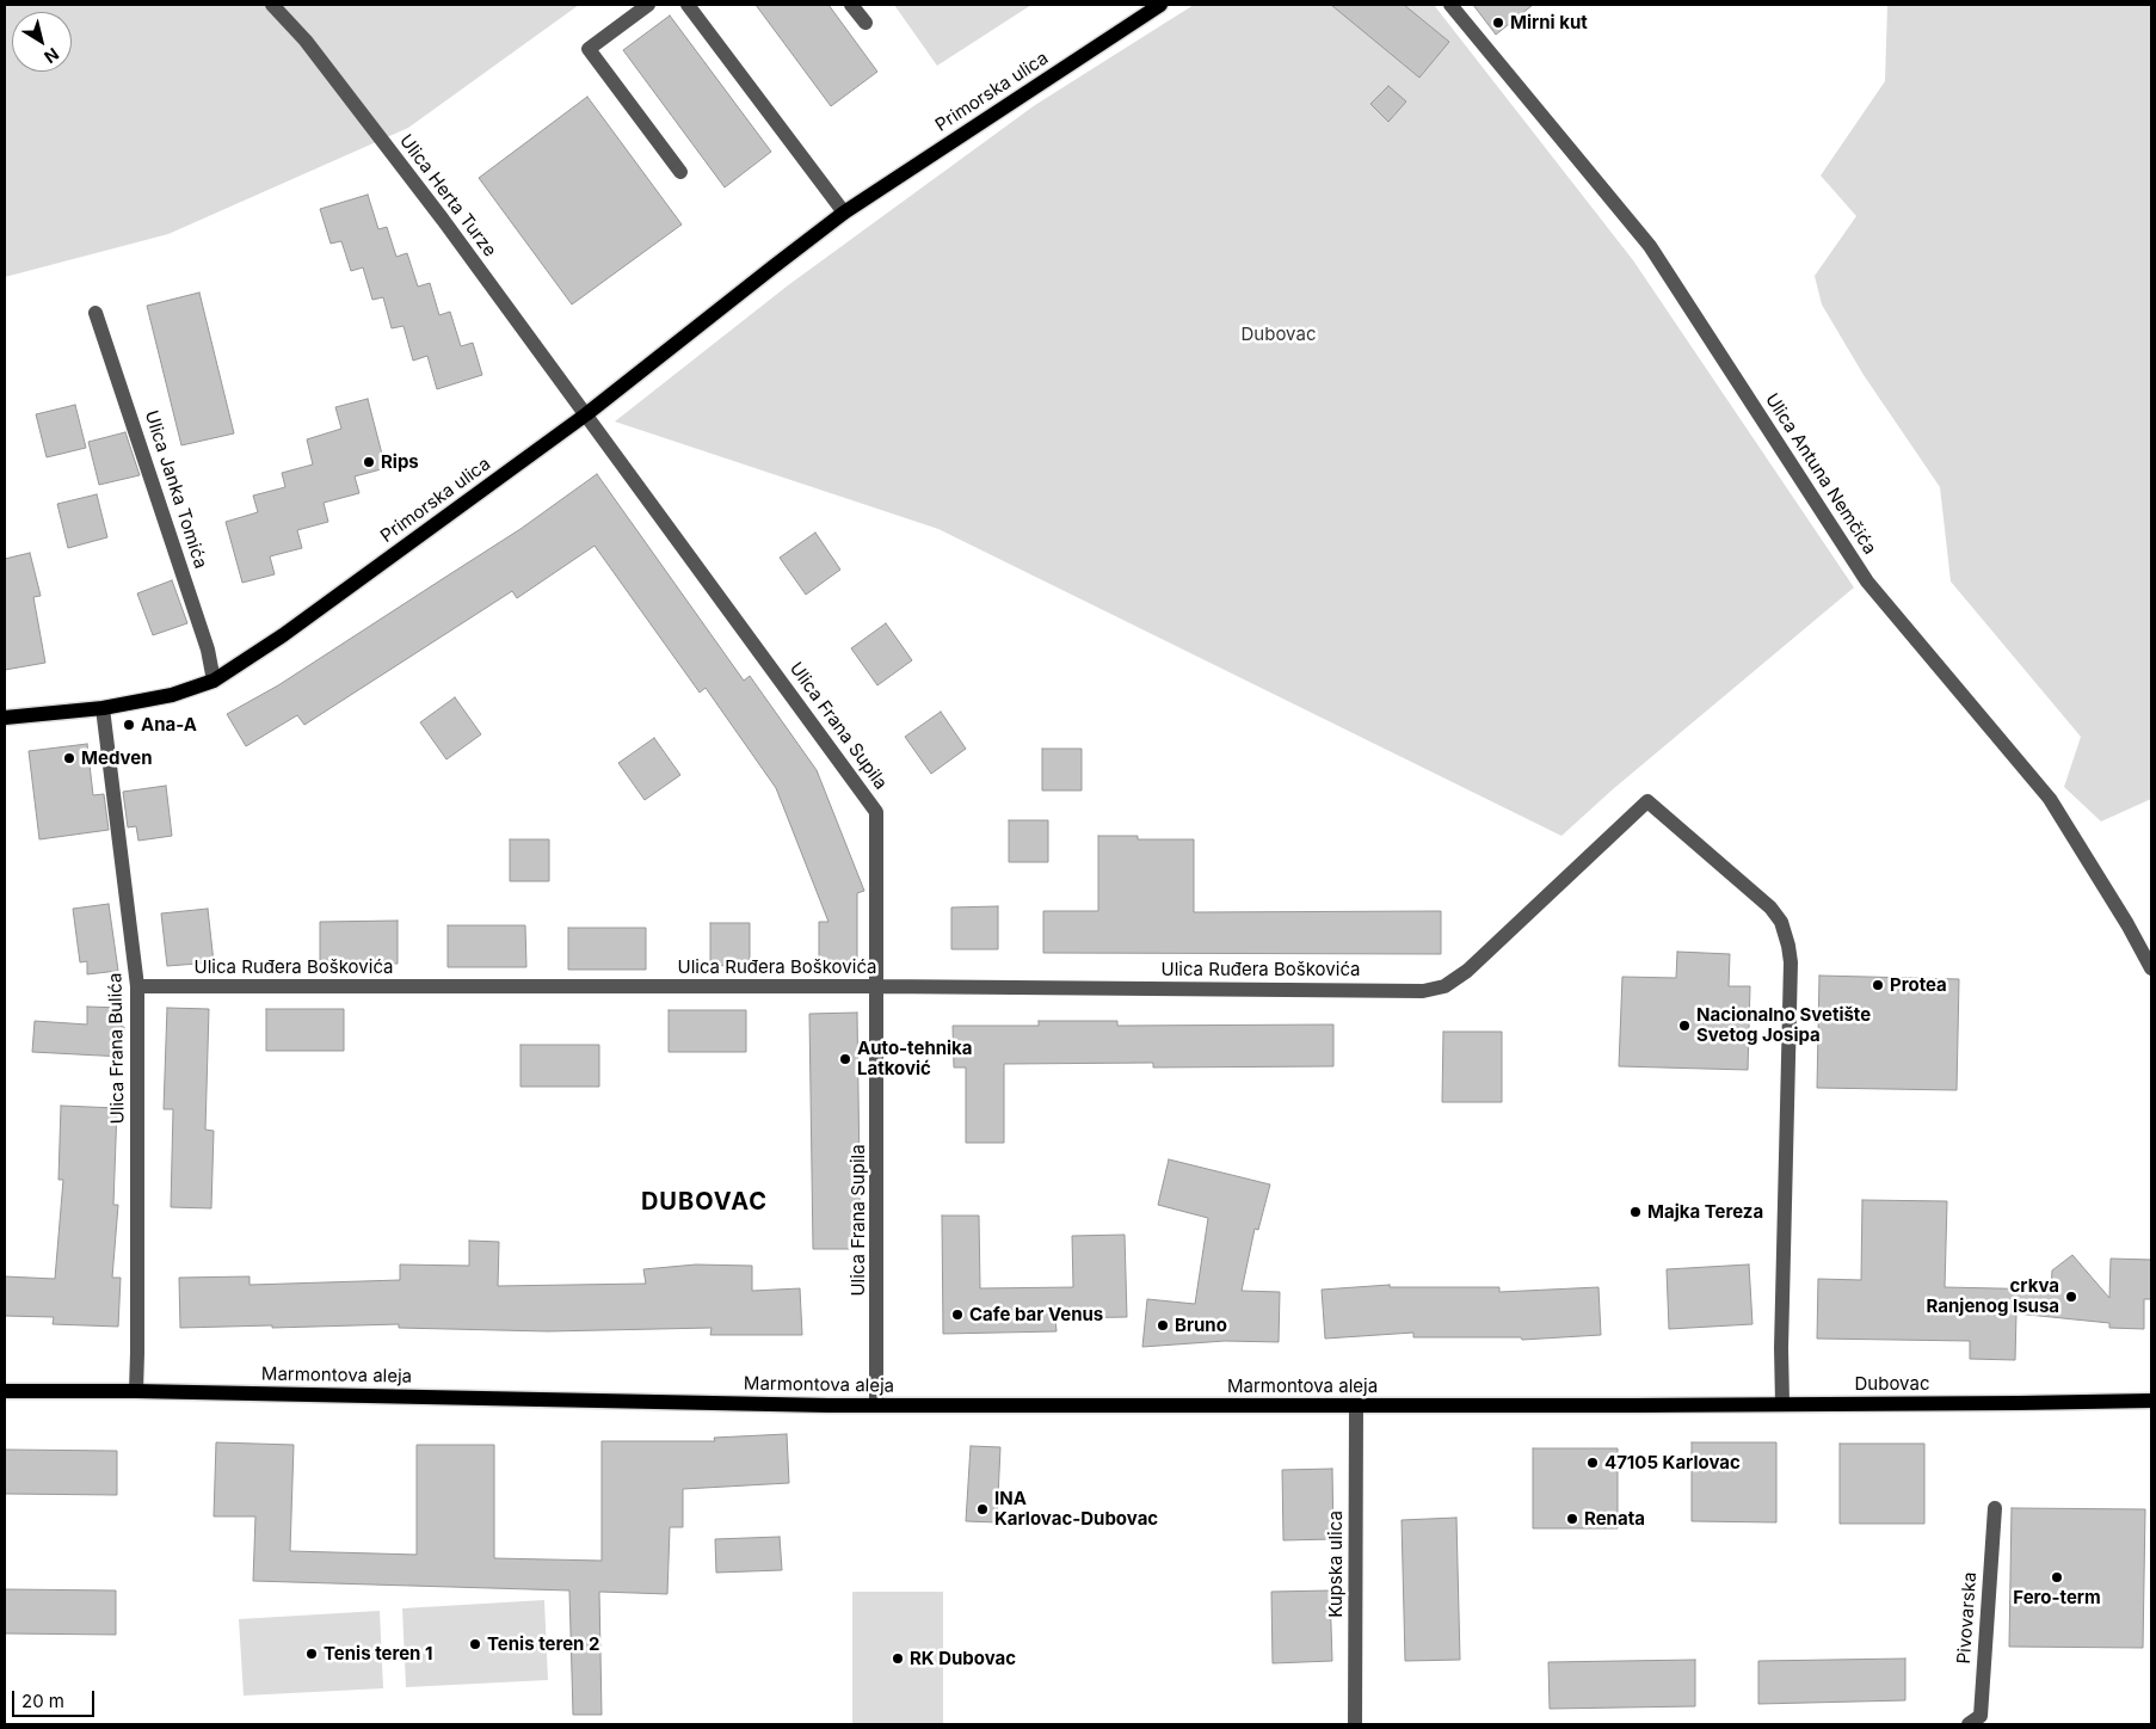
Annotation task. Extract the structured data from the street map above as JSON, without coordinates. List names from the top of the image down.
{
  "streets": {
    "main road": ["Primorska ulica", "Marmontova aleja", "Dubovac"],
    "street": [
      "Ulica Herta Turze",
      "Ulica Antuna Nemčića",
      "Ulica Janka Tomića",
      "Ulica Frana Supila",
      "Ulica Ruđera Boškovića",
      "Ulica Frana Bulića",
      "Kupska ulica",
      "Pivovarska"
    ]
  },
  "crossings": [
    ["Primorska ulica", "Ulica Herta Turze"],
    ["Primorska ulica", "Ulica Janka Tomića"],
    ["Primorska ulica", "Ulica Frana Supila"],
    ["Primorska ulica", "Ulica Frana Bulića"],
    ["Ulica Herta Turze", "Ulica Frana Supila"],
    ["Ulica Frana Supila", "Ulica Ruđera Boškovića"],
    ["Ulica Frana Supila", "Marmontova aleja"],
    ["Ulica Ruđera Boškovića", "Ulica Frana Bulića"],
    ["Ulica Ruđera Boškovića", "Dubovac"],
    ["Ulica Frana Bulića", "Marmontova aleja"],
    ["Marmontova aleja", "Dubovac"],
    ["Marmontova aleja", "Kupska ulica"]
  ],
  "districts": ["DUBOVAC"],
  "parks": ["Dubovac"],
  "places": [
    "Mirni kut",
    "Rips",
    "Ana-A",
    "Medven",
    "Protea",
    "Nacionalno Svetište Svetog Josipa",
    "Auto-tehnika Latković",
    "Majka Tereza",
    "crkva Ranjenog Isusa",
    "Cafe bar Venus",
    "Bruno",
    "47105 Karlovac",
    "INA Karlovac-Dubovac",
    "Renata",
    "Fero-term",
    "Tenis teren 2",
    "Tenis teren 1",
    "RK Dubovac"
  ],
  "scale_bar": "20 m",
  "north": "bottom right"
}
